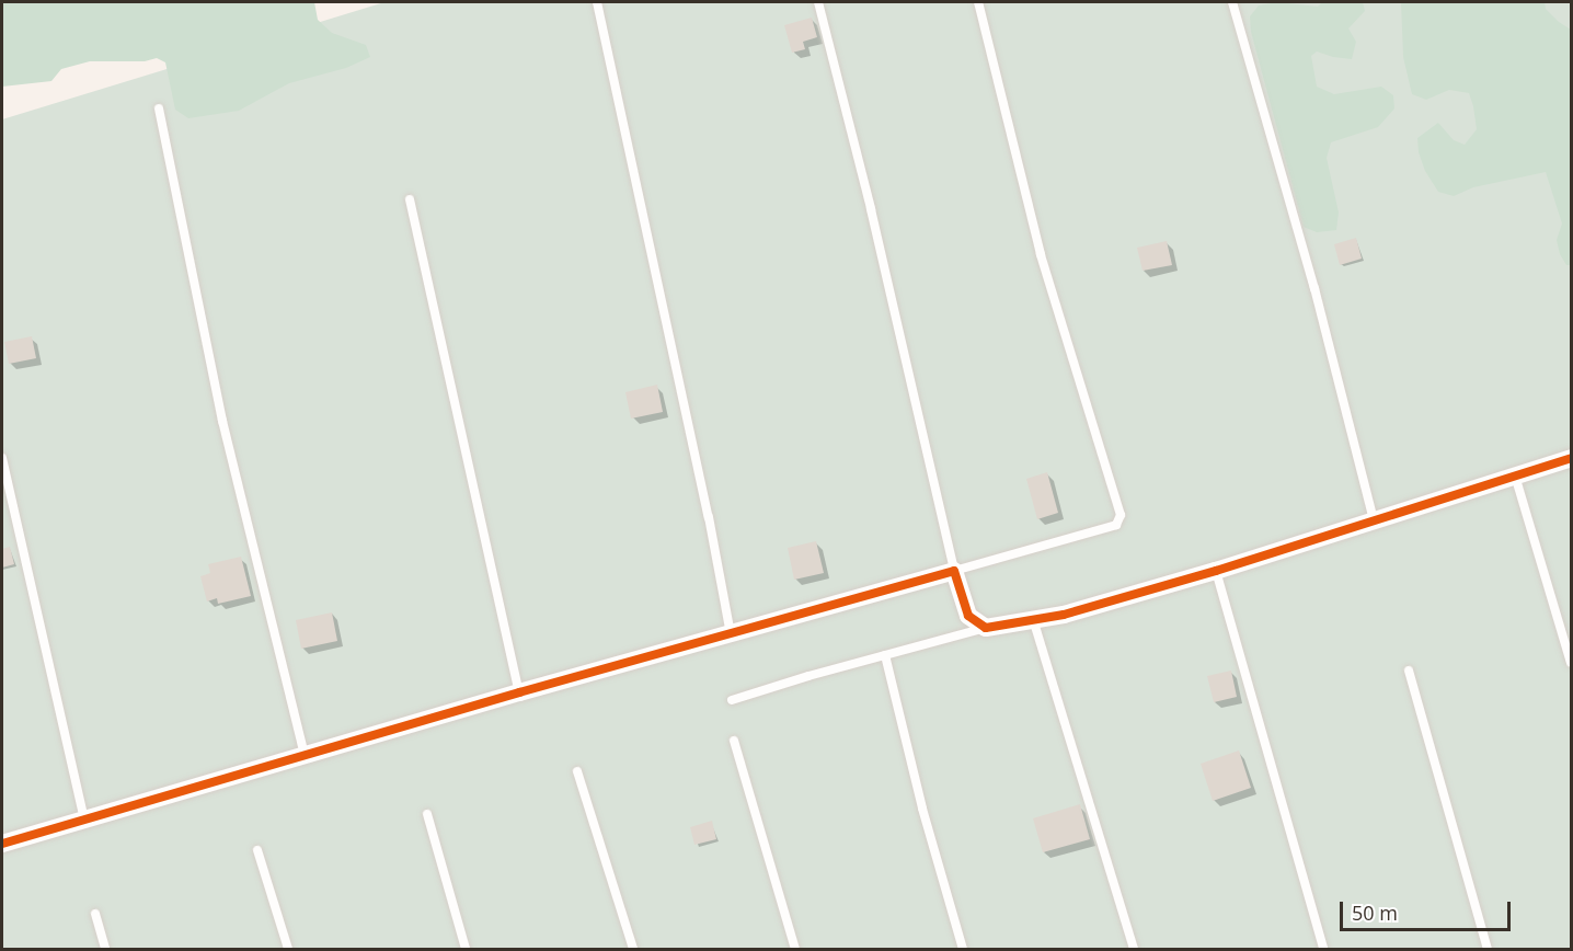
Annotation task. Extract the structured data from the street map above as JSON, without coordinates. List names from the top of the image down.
{
  "scale_bar": "50 m"
}
